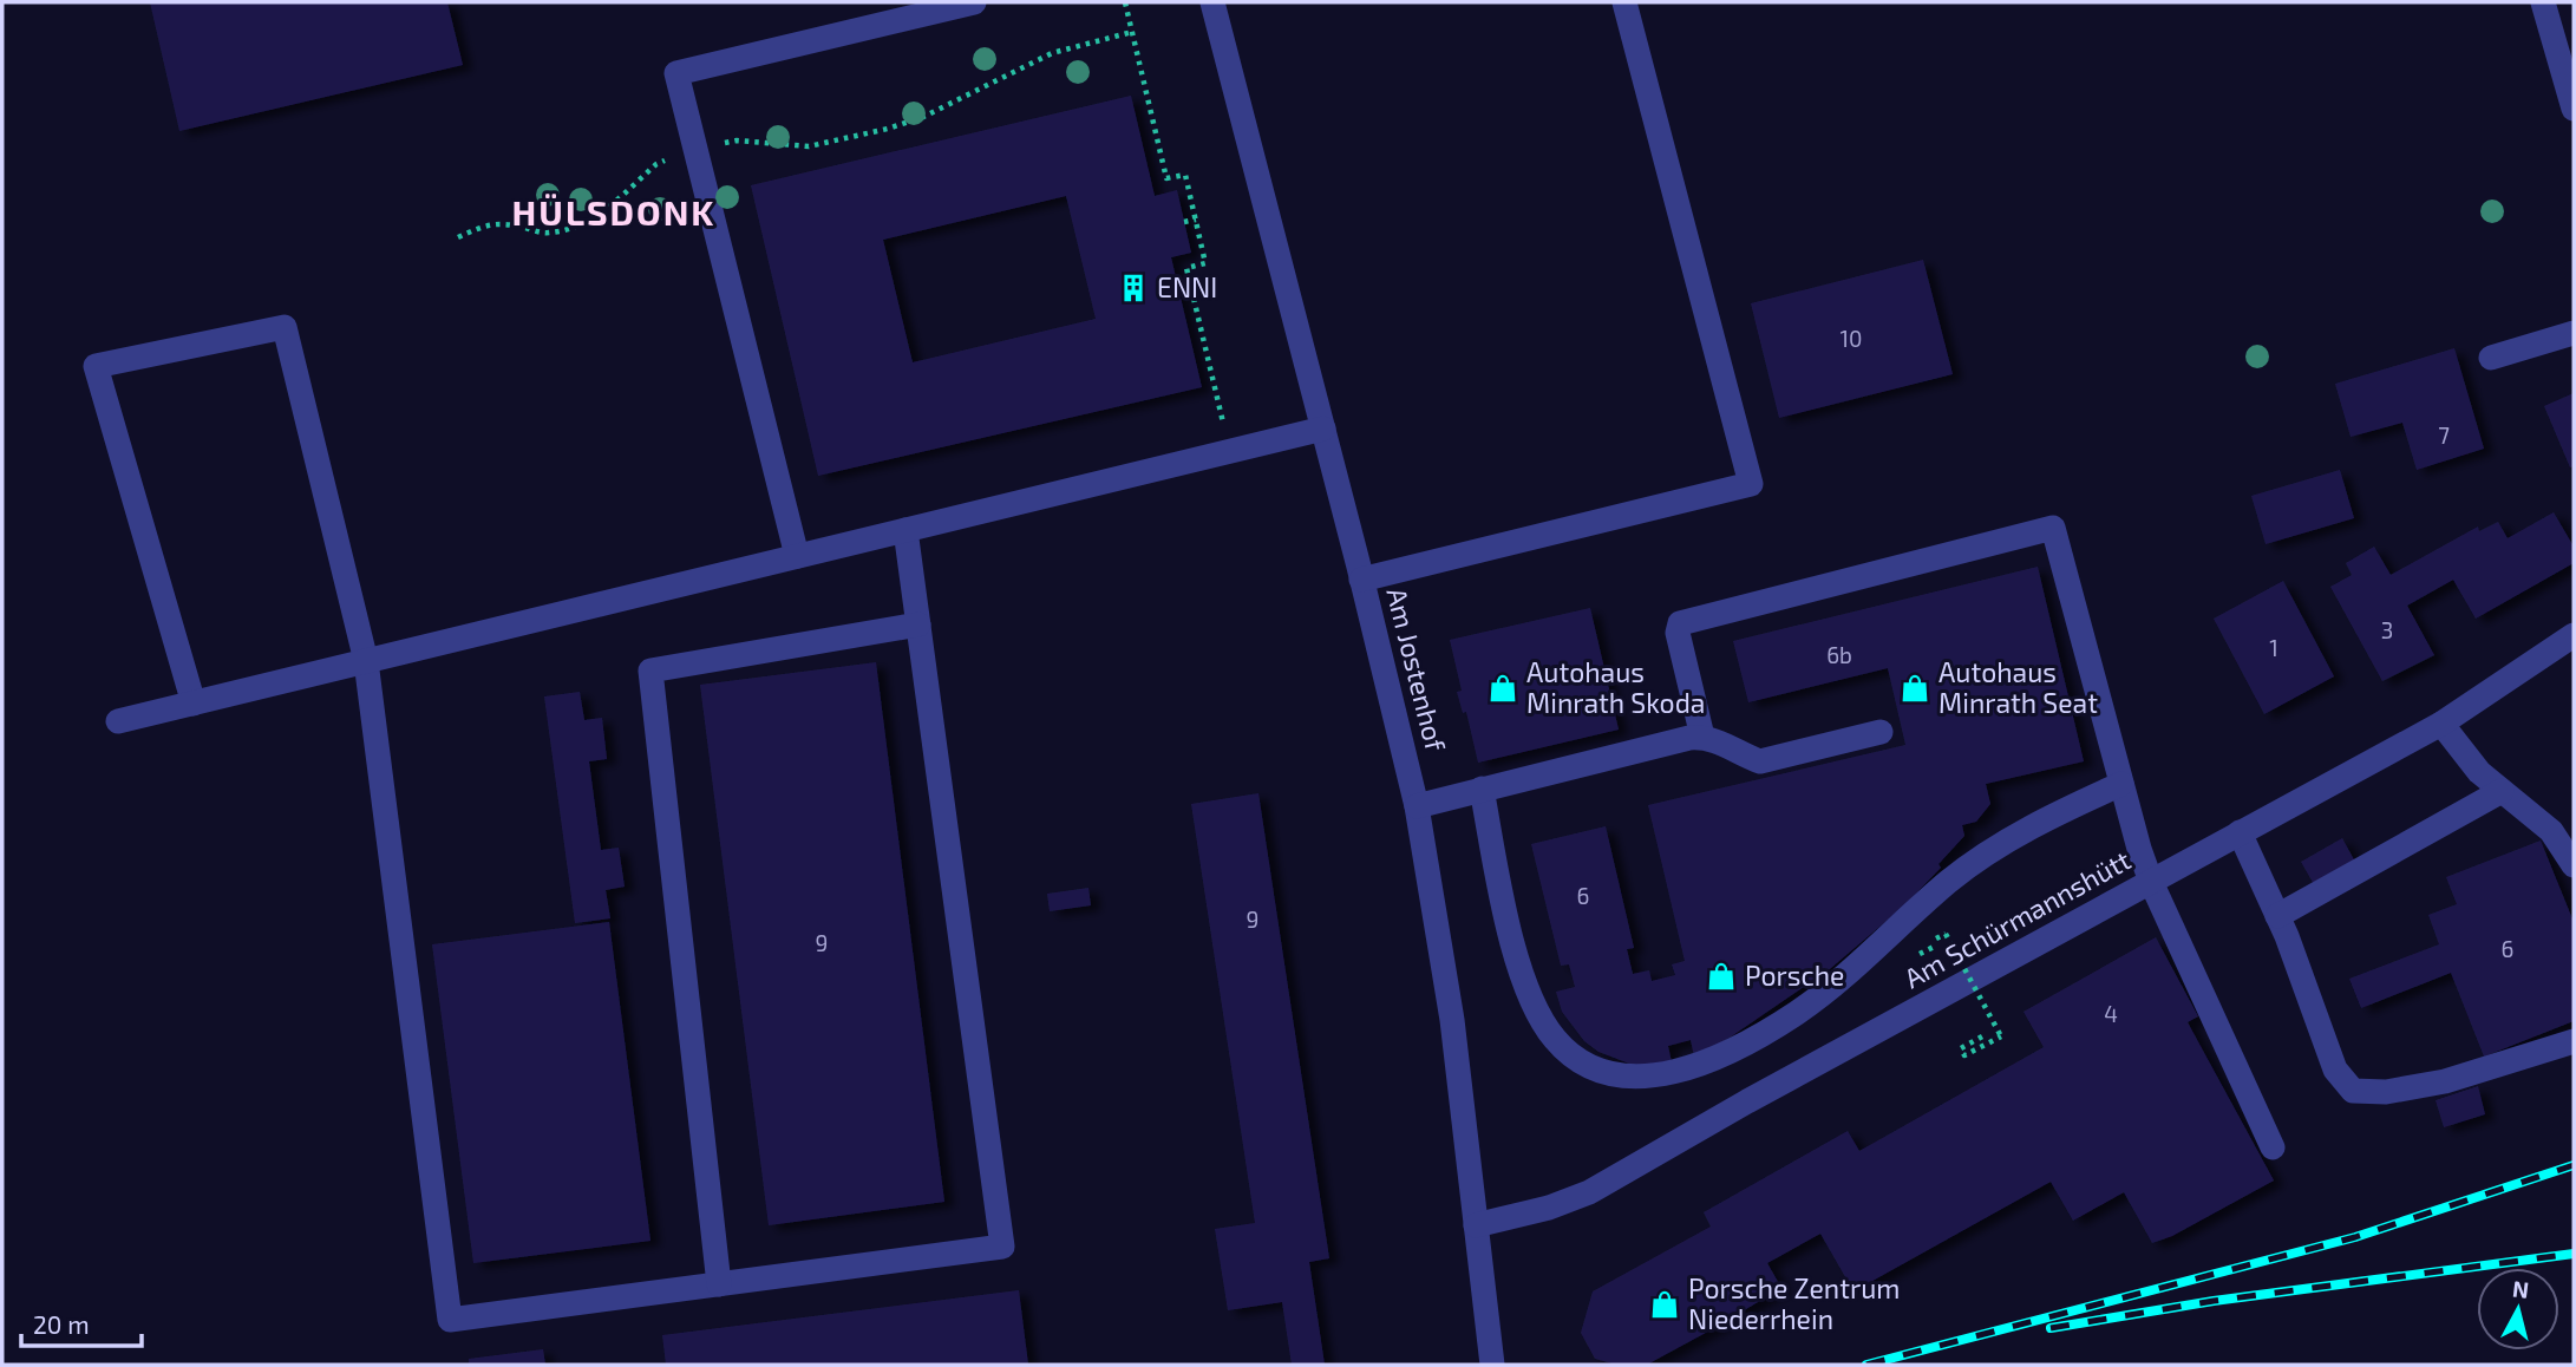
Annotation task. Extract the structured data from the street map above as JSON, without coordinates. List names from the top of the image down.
{
  "streets": {
    "street": ["Am Jostenhof", "Am Schürmannshütt"]
  },
  "crossings": [
    ["Am Jostenhof", "Am Schürmannshütt"]
  ],
  "districts": ["HÜLSDONK"],
  "places": {
    "building": ["ENNI"],
    "shop": [
      "Autohaus Minrath Skoda",
      "Autohaus Minrath Seat",
      "Porsche",
      "Porsche Zentrum Niederrhein"
    ]
  },
  "house_numbers": [
    "10",
    "7",
    "3",
    "1",
    "6b",
    "6",
    "9",
    "9",
    "6",
    "4"
  ],
  "scale_bar": "20 m",
  "north": "top"
}
